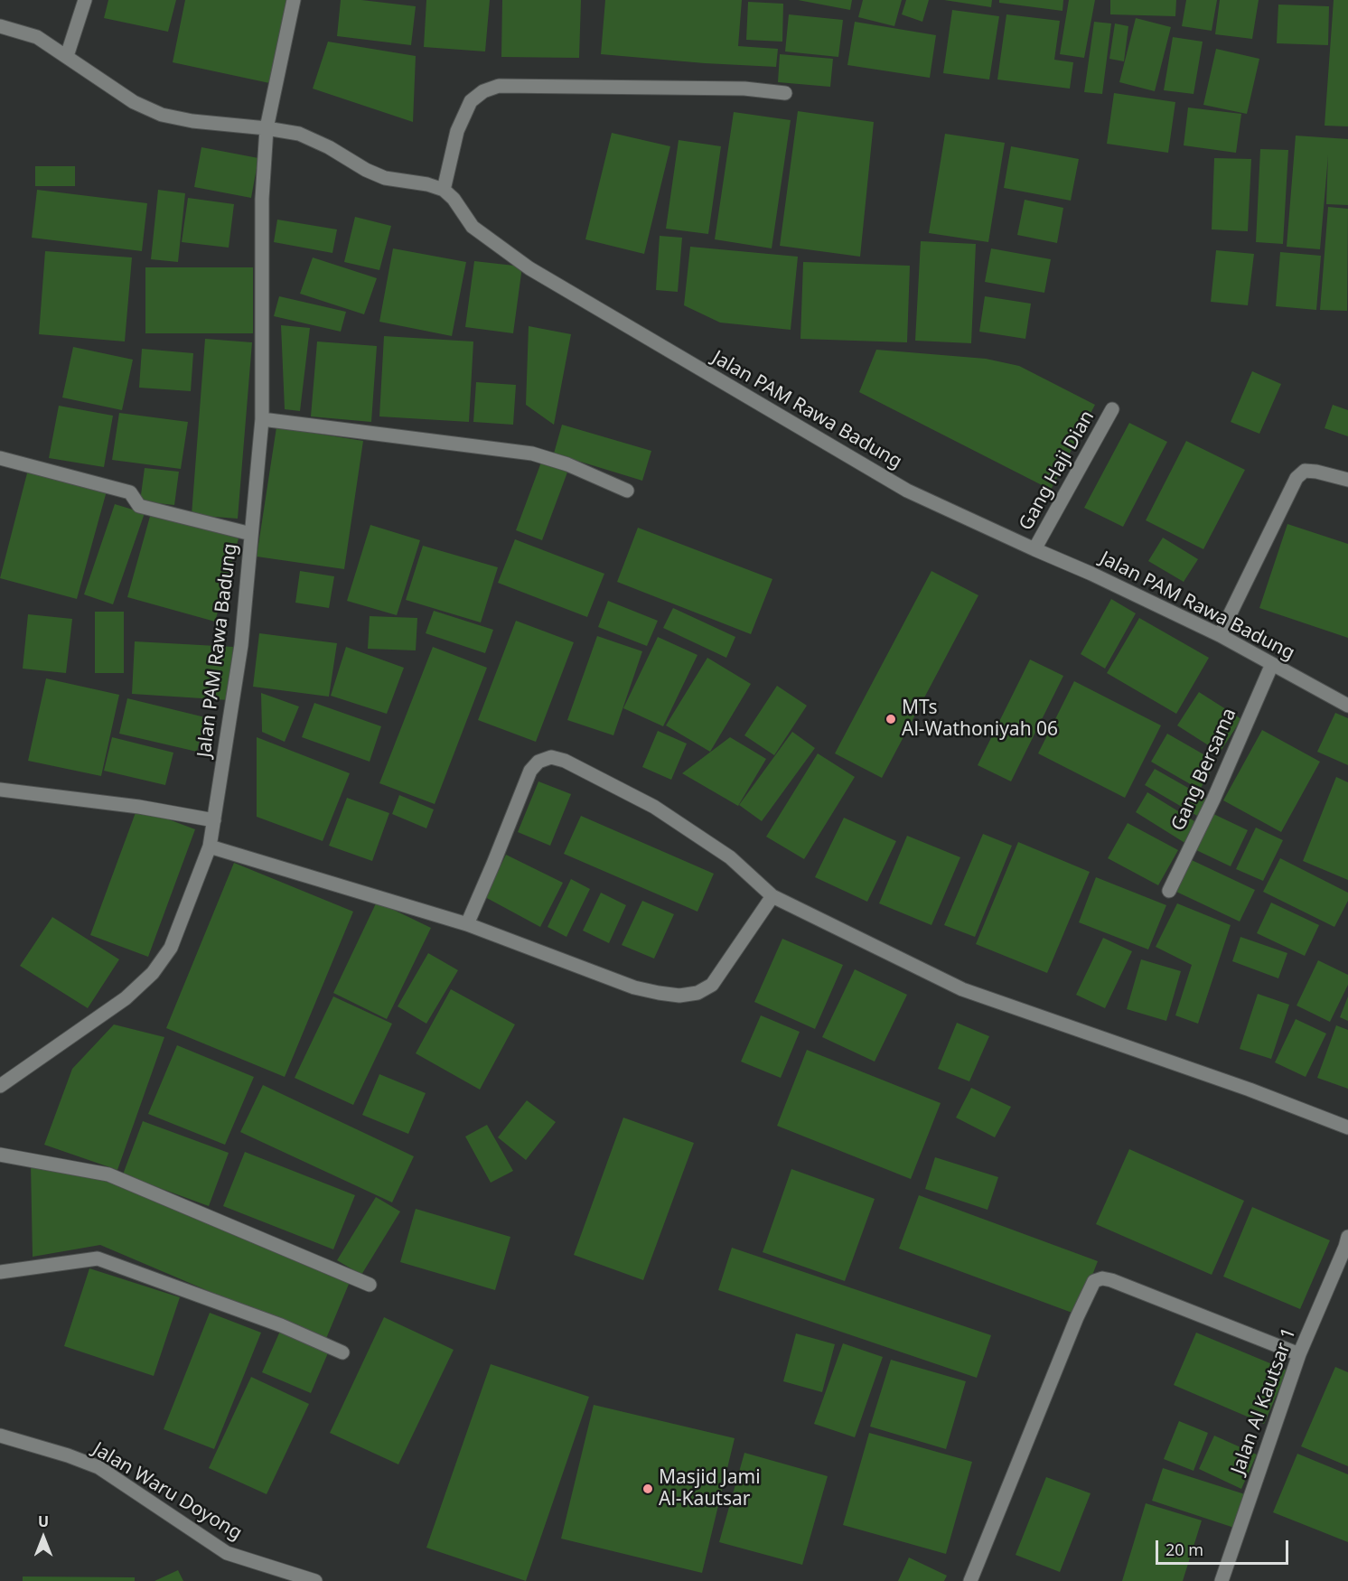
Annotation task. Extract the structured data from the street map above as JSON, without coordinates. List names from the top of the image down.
{
  "streets": {
    "street": [
      "Jalan PAM Rawa Badung",
      "Gang Haji Dian",
      "Gang Bersama",
      "Jalan Al Kautsar 1",
      "Jalan Waru Doyong"
    ]
  },
  "crossings": [
    ["Jalan PAM Rawa Badung", "Gang Haji Dian"],
    ["Jalan PAM Rawa Badung", "Gang Bersama"]
  ],
  "places": ["MTs Al-Wathoniyah 06", "Masjid Jami Al-Kautsar"],
  "scale_bar": "20 m",
  "north": "top"
}
